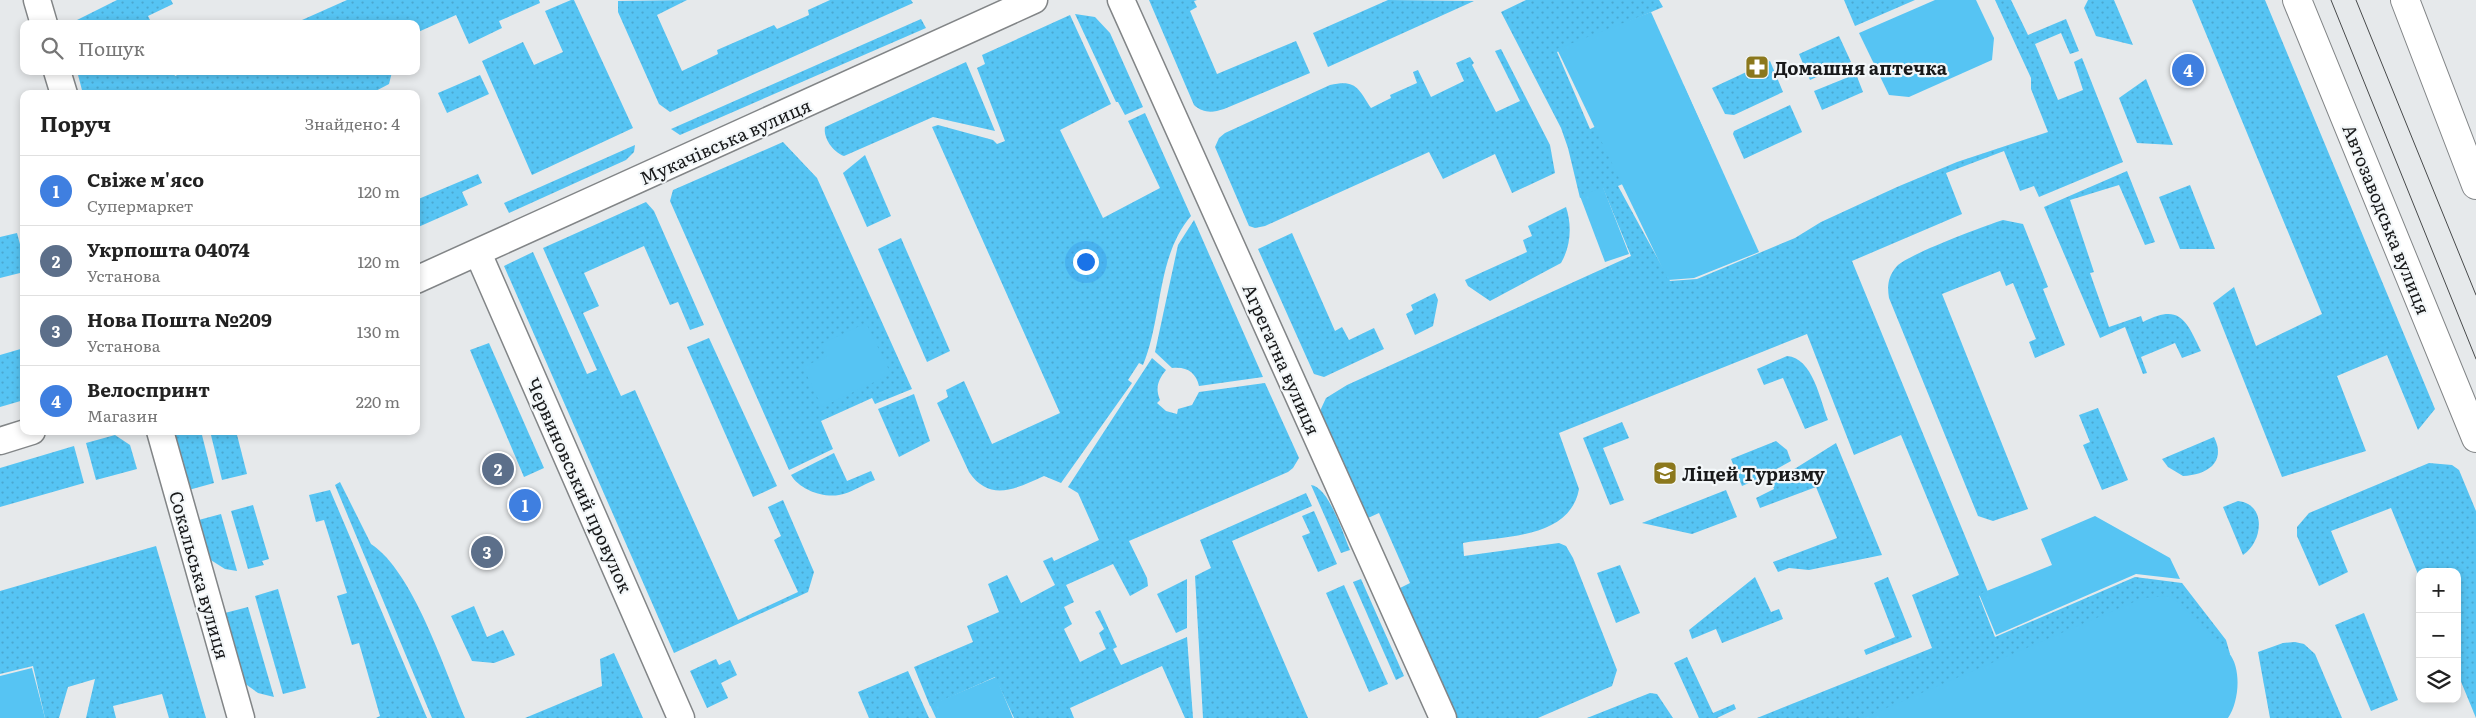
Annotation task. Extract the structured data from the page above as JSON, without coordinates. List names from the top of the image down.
{
  "streets": {
    "main road": ["Автозаводська вулиця"],
    "street": [
      "Мукачівська вулиця",
      "Агрегатна вулиця",
      "Червиновський провулок",
      "Сокальська вулиця"
    ]
  },
  "crossings": [
    ["Мукачівська вулиця", "Червиновський провулок"]
  ],
  "places": {
    "pharmacy": ["Домашня аптечка"],
    "school or university": ["Ліцей Туризму"]
  },
  "page": {
    "search": "Пошук",
    "pins": [
      "4",
      "2",
      "1",
      "3"
    ],
    "heading": ["Поруч", "Знайдено: 4"],
    "list": [
      {
        "mark": "1",
        "name": "Свіже м'ясо",
        "note": "Супермаркет",
        "value": "120 m"
      },
      {
        "mark": "2",
        "name": "Укрпошта 04074",
        "note": "Установа",
        "value": "120 m"
      },
      {
        "mark": "3",
        "name": "Нова Пошта №209",
        "note": "Установа",
        "value": "130 m"
      },
      {
        "mark": "4",
        "name": "Велоспринт",
        "note": "Магазин",
        "value": "220 m"
      }
    ],
    "map_buttons": ["+", "−"]
  }
}
